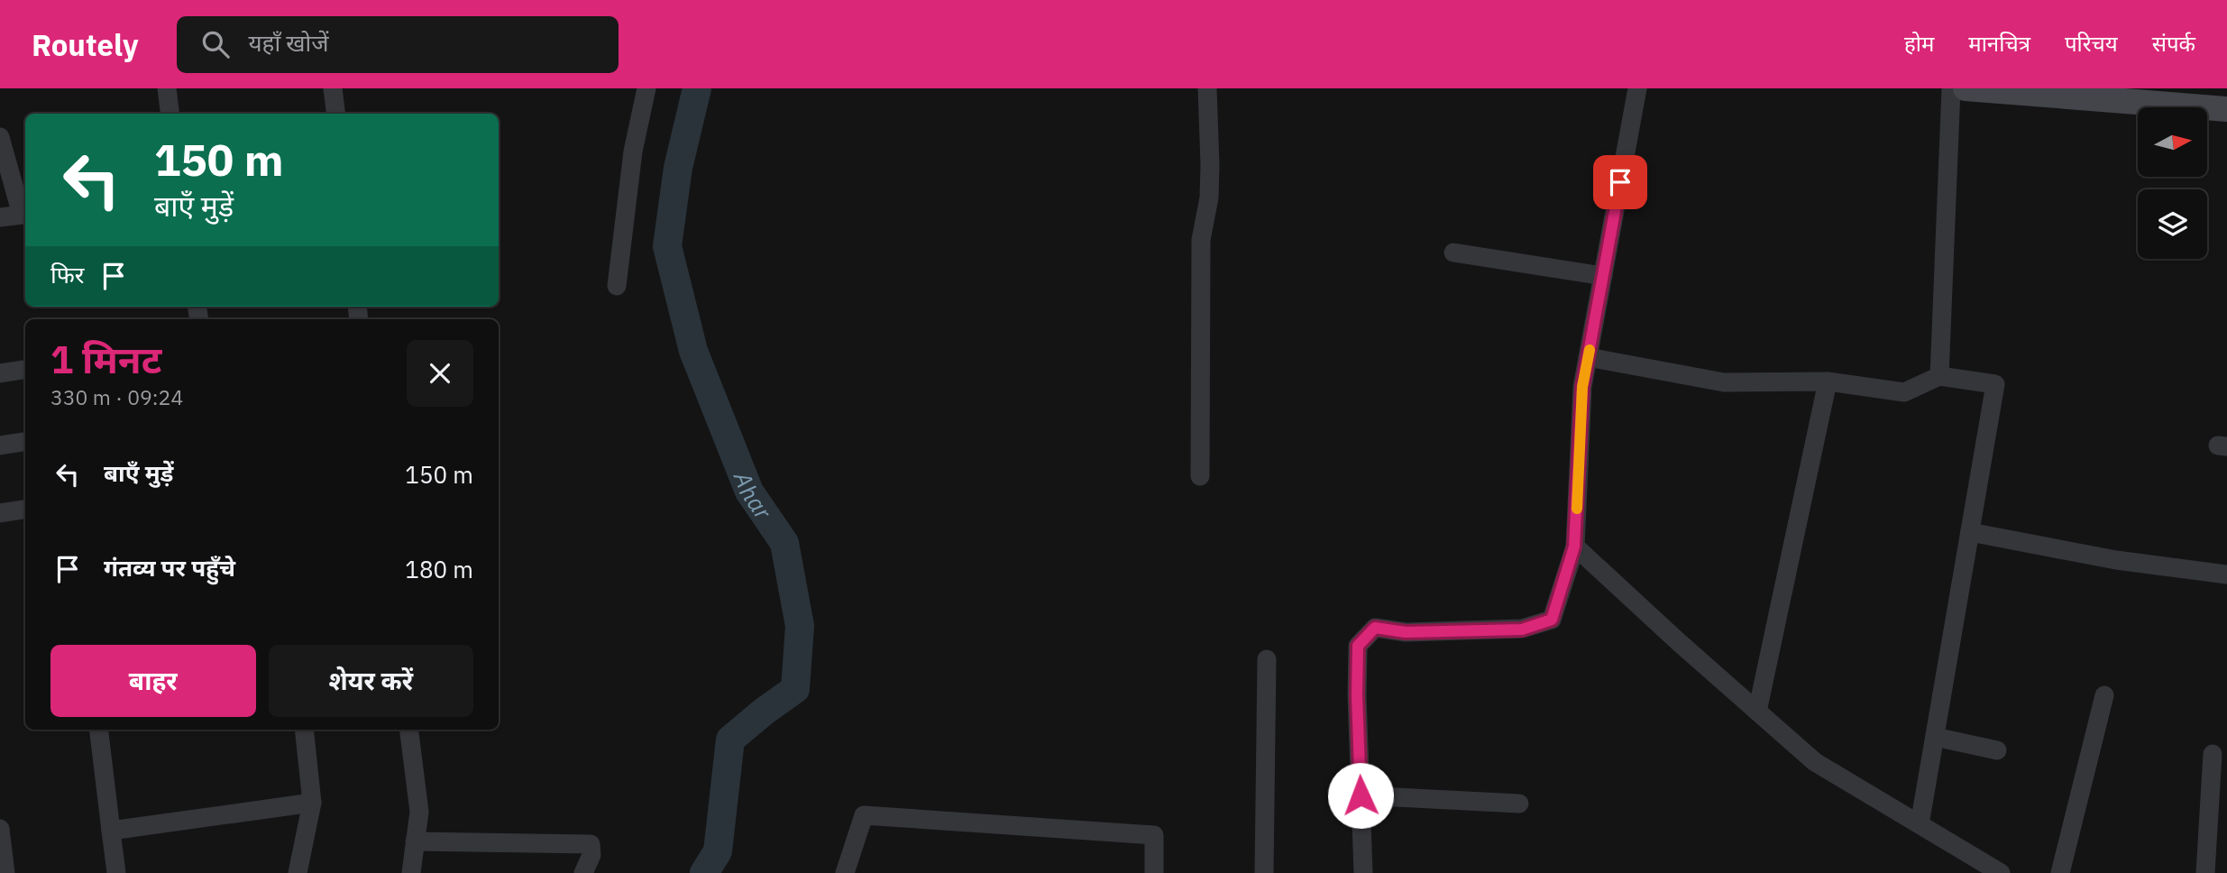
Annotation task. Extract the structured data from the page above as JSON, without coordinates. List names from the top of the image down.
{
  "water": ["Ahar"],
  "north": "right",
  "page": {
    "header": "Routely",
    "search": "यहाँ खोजें",
    "nav": [
      "होम",
      "मानचित्र",
      "परिचय",
      "संपर्क"
    ],
    "turn": ["150 m", "बाएँ मुड़ें"],
    "then": "फिर",
    "heading": ["1 मिनट", "330 m · 09:24"],
    "list": [
      {
        "name": "बाएँ मुड़ें",
        "value": "150 m"
      },
      {
        "name": "गंतव्य पर पहुँचे",
        "value": "180 m"
      }
    ],
    "buttons": ["बाहर", "शेयर करें"]
  }
}
